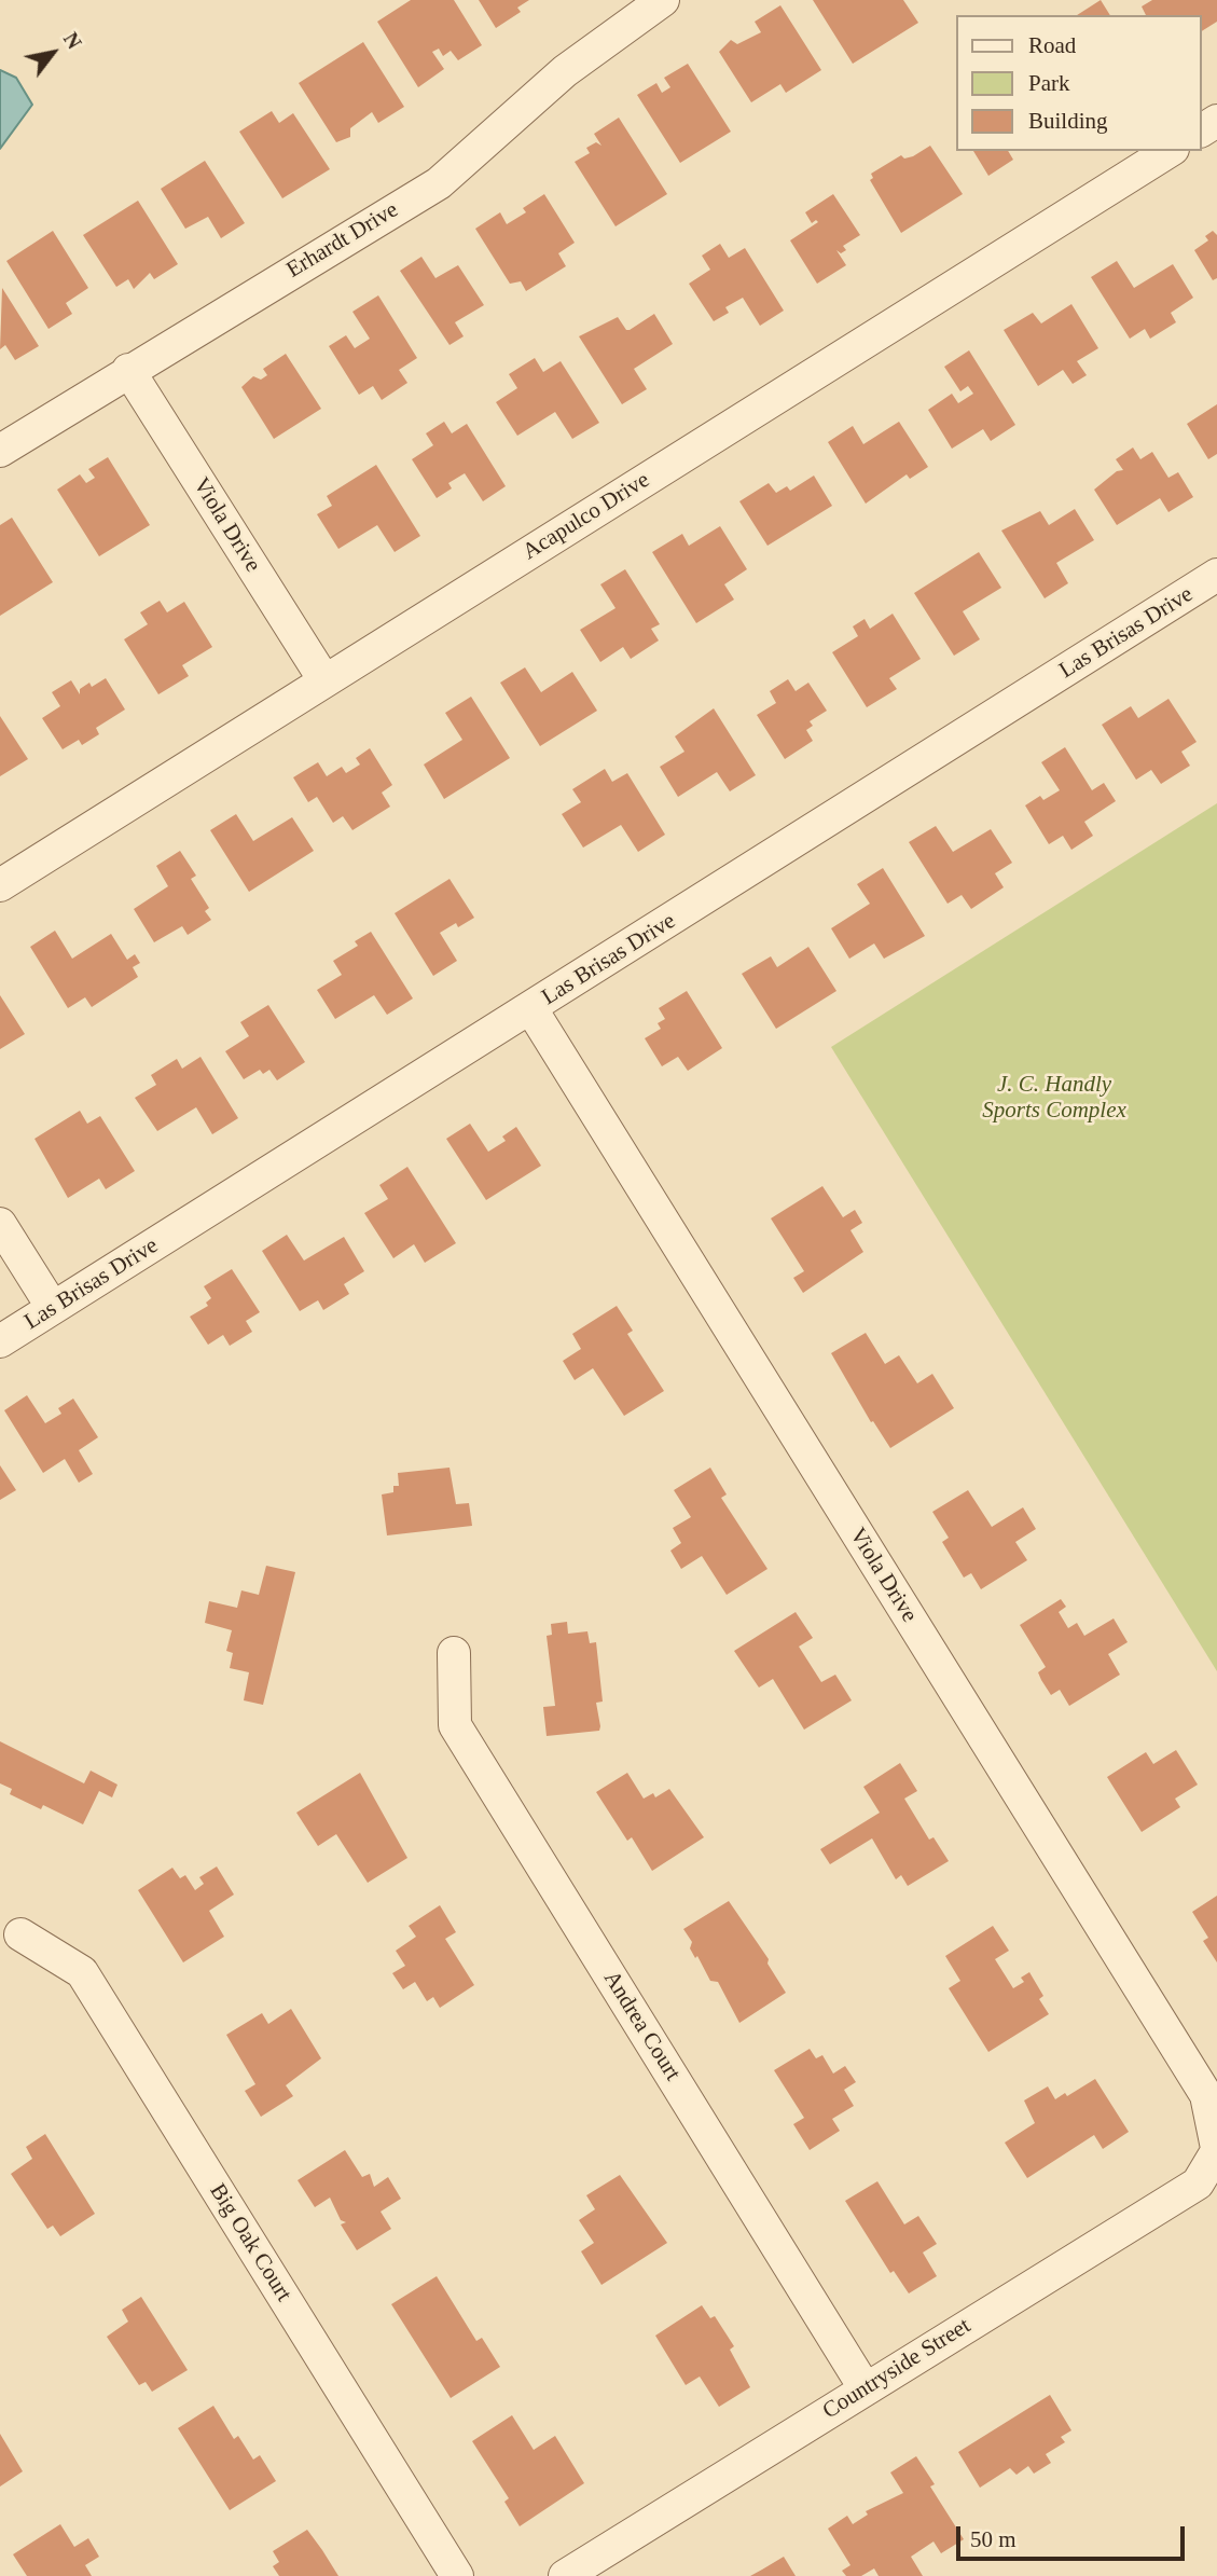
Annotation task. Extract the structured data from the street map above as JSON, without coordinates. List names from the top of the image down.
{
  "streets": {
    "street": [
      "Erhardt Drive",
      "Acapulco Drive",
      "Viola Drive",
      "Las Brisas Drive",
      "Andrea Court",
      "Big Oak Court",
      "Countryside Street"
    ]
  },
  "crossings": [
    ["Erhardt Drive", "Viola Drive"],
    ["Acapulco Drive", "Viola Drive"],
    ["Viola Drive", "Las Brisas Drive"],
    ["Viola Drive", "Countryside Street"],
    ["Andrea Court", "Countryside Street"]
  ],
  "parks": ["J. C. Handly Sports Complex"],
  "legend": ["Road", "Park", "Building"],
  "scale_bar": "50 m",
  "north": "top right"
}
